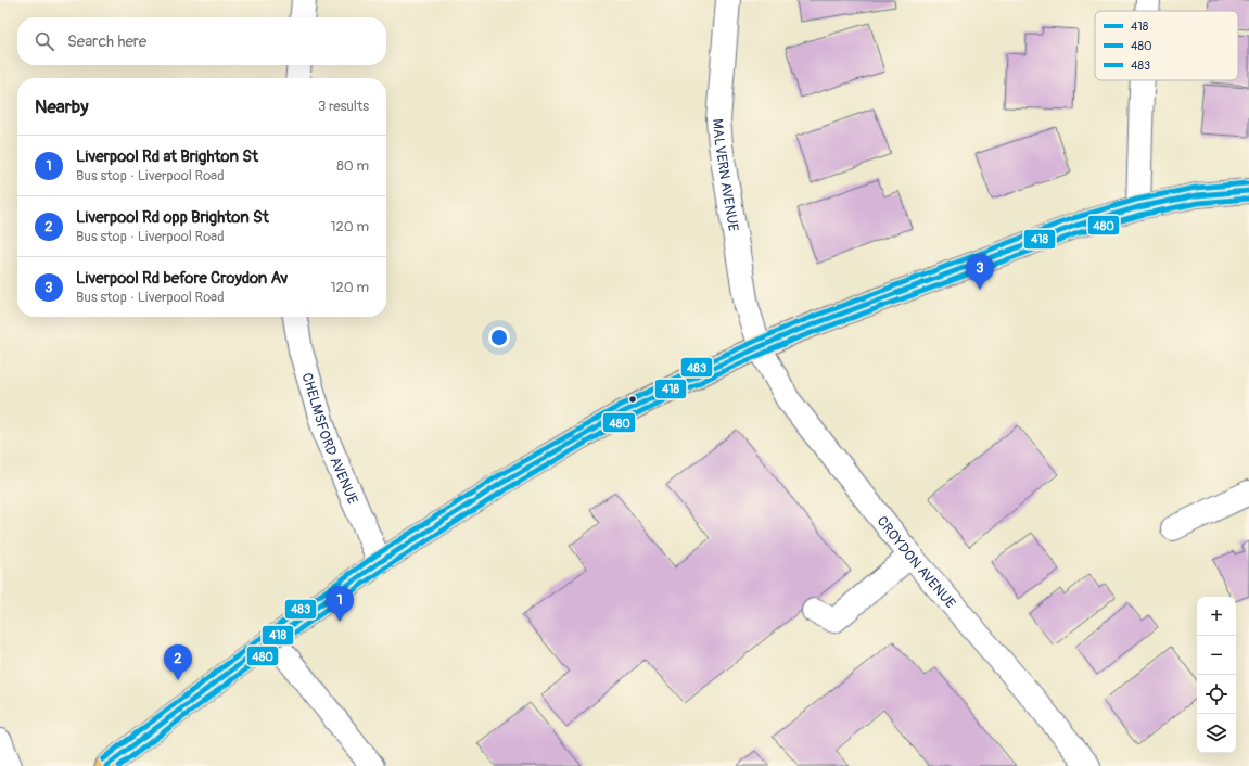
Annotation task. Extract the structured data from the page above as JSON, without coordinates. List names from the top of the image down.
{
  "streets": {
    "street": ["MALVERN AVENUE", "CHELMSFORD AVENUE", "CROYDON AVENUE"]
  },
  "crossings": [
    ["MALVERN AVENUE", "CROYDON AVENUE"]
  ],
  "lines": ["transit line 483", "transit line 418", "transit line 480"],
  "legend": ["418", "480", "483"],
  "page": {
    "search": "Search here",
    "heading": ["Nearby", "3 results"],
    "list": [
      {
        "mark": "1",
        "name": "Liverpool Rd at Brighton St",
        "note": "Bus stop · Liverpool Road",
        "value": "80 m"
      },
      {
        "mark": "2",
        "name": "Liverpool Rd opp Brighton St",
        "note": "Bus stop · Liverpool Road",
        "value": "120 m"
      },
      {
        "mark": "3",
        "name": "Liverpool Rd before Croydon Av",
        "note": "Bus stop · Liverpool Road",
        "value": "120 m"
      }
    ],
    "pins": ["3", "1", "2"],
    "map_buttons": ["+", "−"]
  }
}
